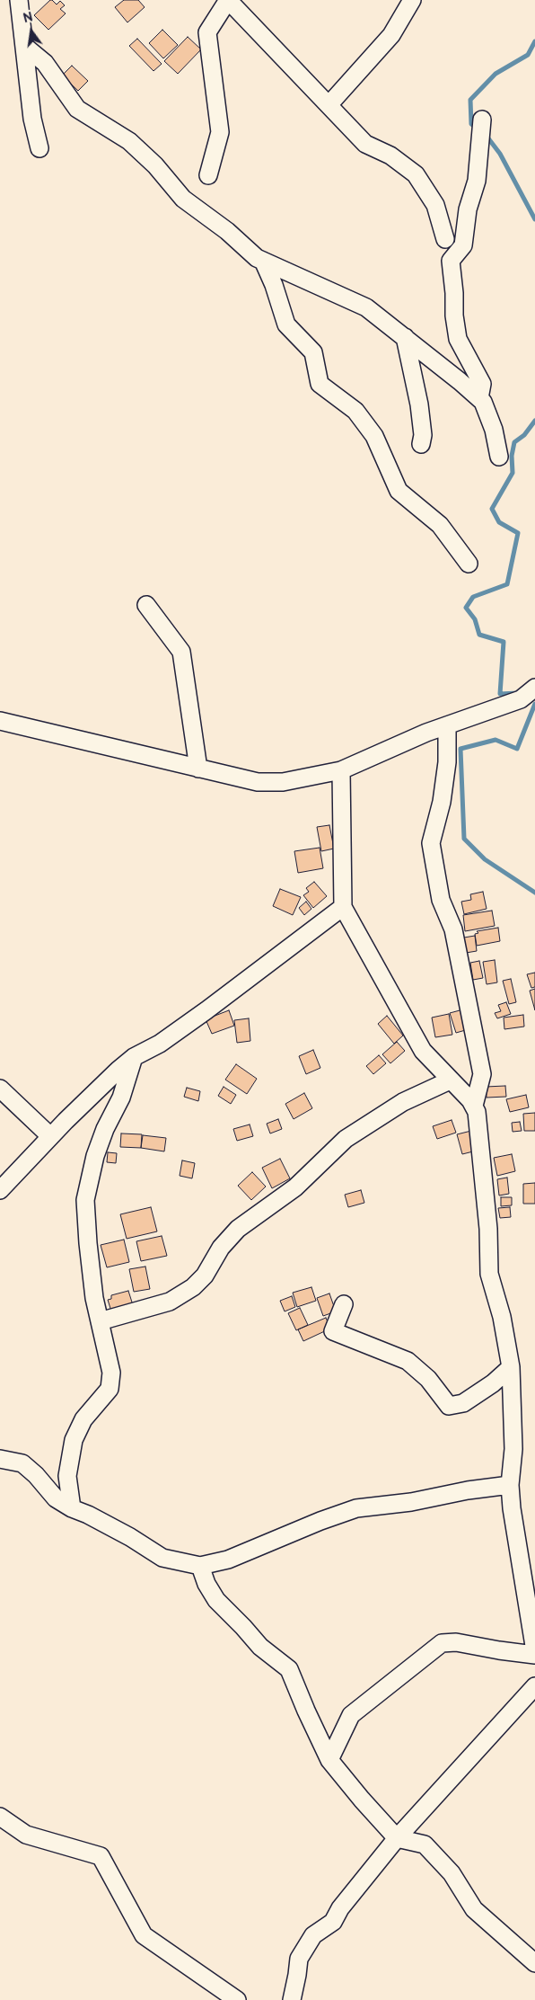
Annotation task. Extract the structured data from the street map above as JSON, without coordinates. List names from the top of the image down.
{
  "north": "top"
}
